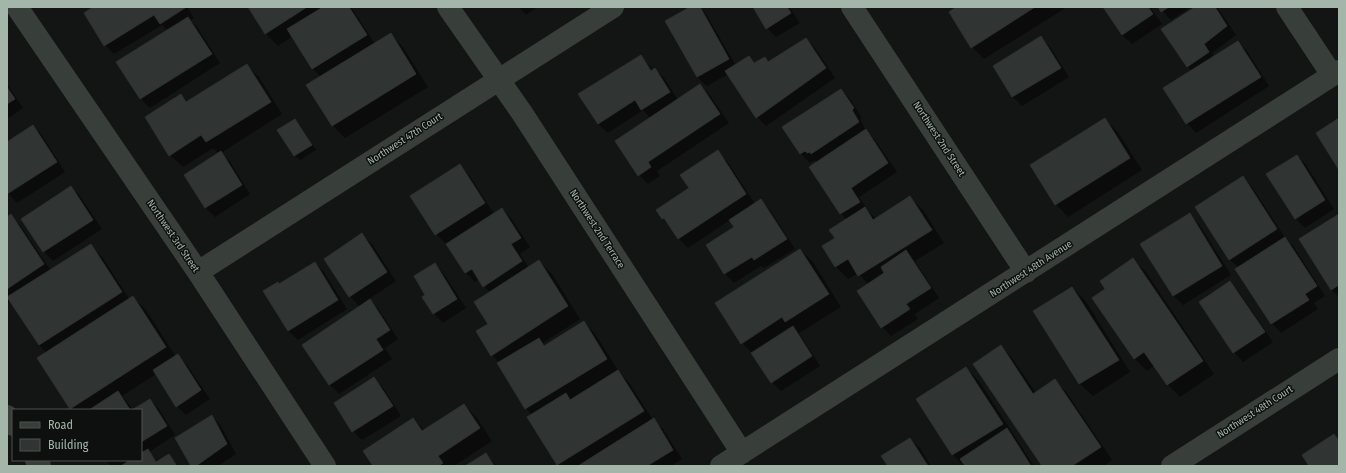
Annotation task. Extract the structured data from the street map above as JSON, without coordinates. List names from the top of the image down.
{
  "streets": {
    "street": [
      "Northwest 47th Court",
      "Northwest 2nd Street",
      "Northwest 2nd Terrace",
      "Northwest 3rd Street",
      "Northwest 48th Avenue",
      "Northwest 48th Court"
    ]
  },
  "crossings": [
    ["Northwest 47th Court", "Northwest 2nd Terrace"],
    ["Northwest 47th Court", "Northwest 3rd Street"],
    ["Northwest 2nd Street", "Northwest 48th Avenue"],
    ["Northwest 2nd Terrace", "Northwest 48th Avenue"]
  ],
  "legend": ["Road", "Building"]
}
